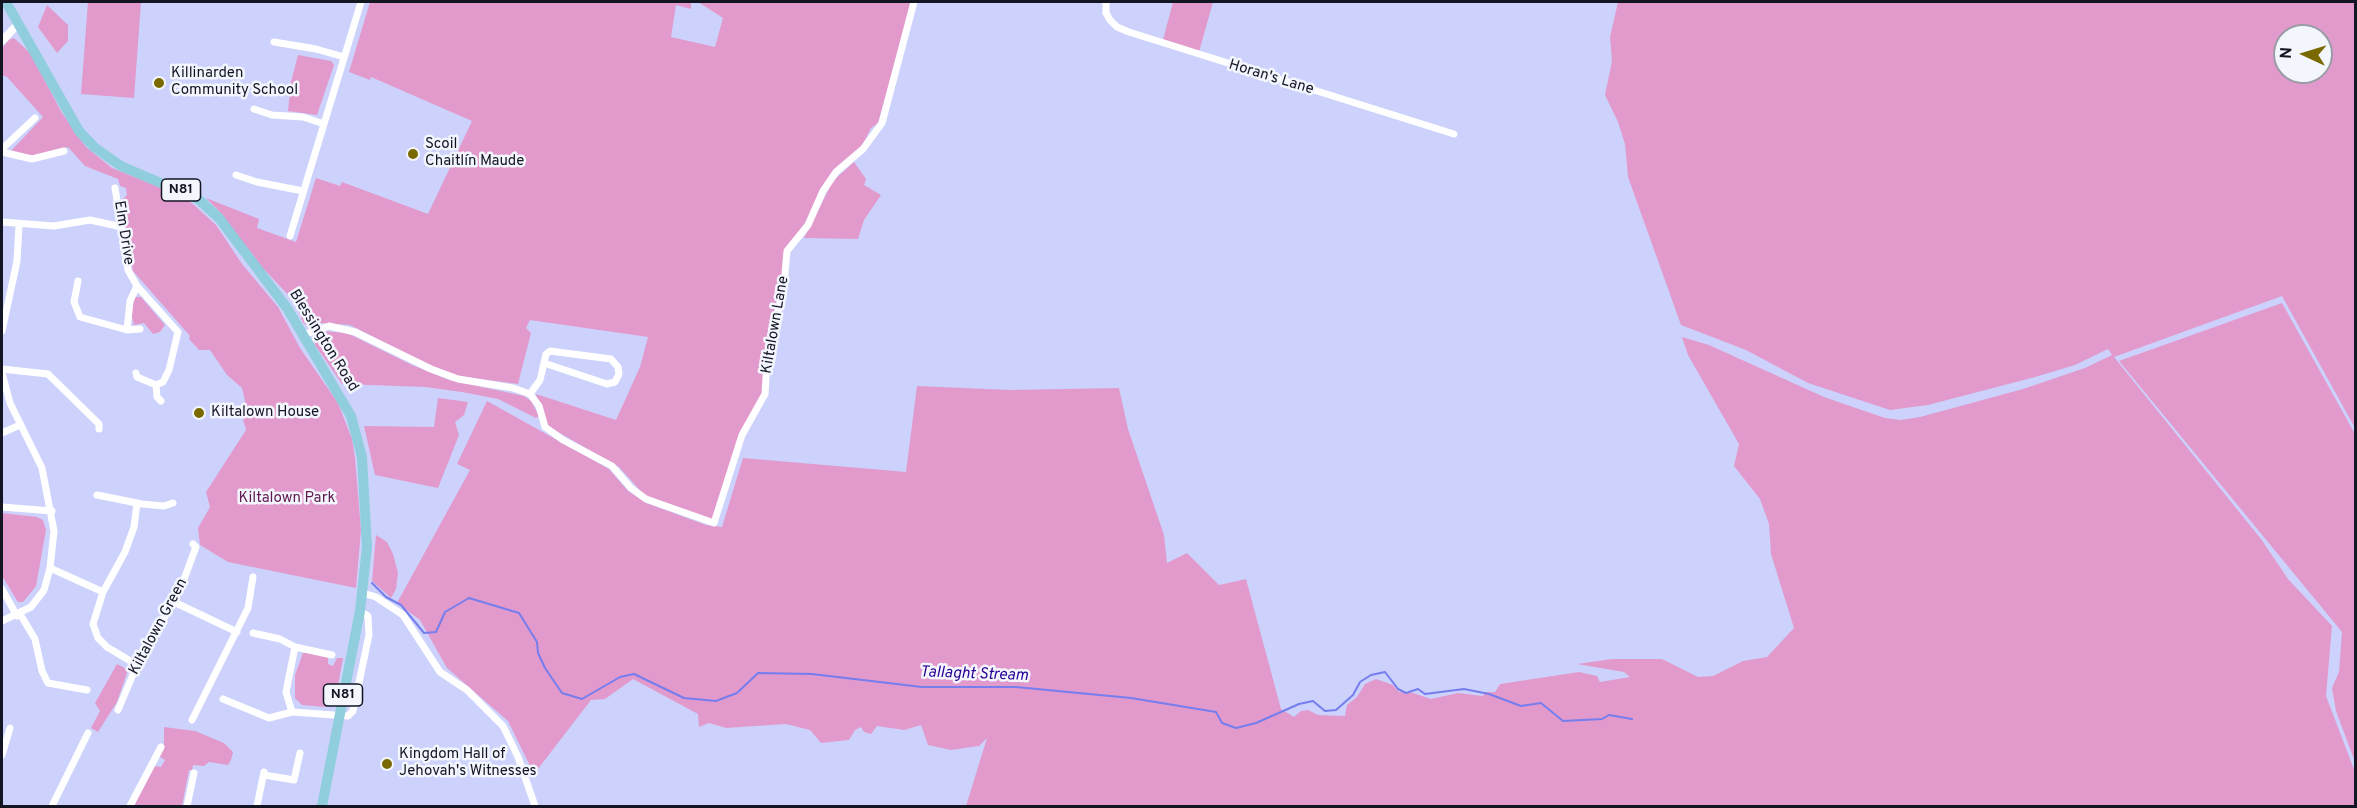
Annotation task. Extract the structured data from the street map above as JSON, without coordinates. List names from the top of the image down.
{
  "streets": {
    "main road": ["N81", "Blessington Road"],
    "street": [
      "Horan's Lane",
      "Elm Drive",
      "Kiltalown Lane",
      "Kiltalown Green"
    ]
  },
  "water": ["Tallaght Stream"],
  "parks": ["Kiltalown Park"],
  "places": [
    "Killinarden Community School",
    "Scoil Chaitlín Maude",
    "Kiltalown House",
    "Kingdom Hall of Jehovah's Witnesses"
  ],
  "north": "left"
}
